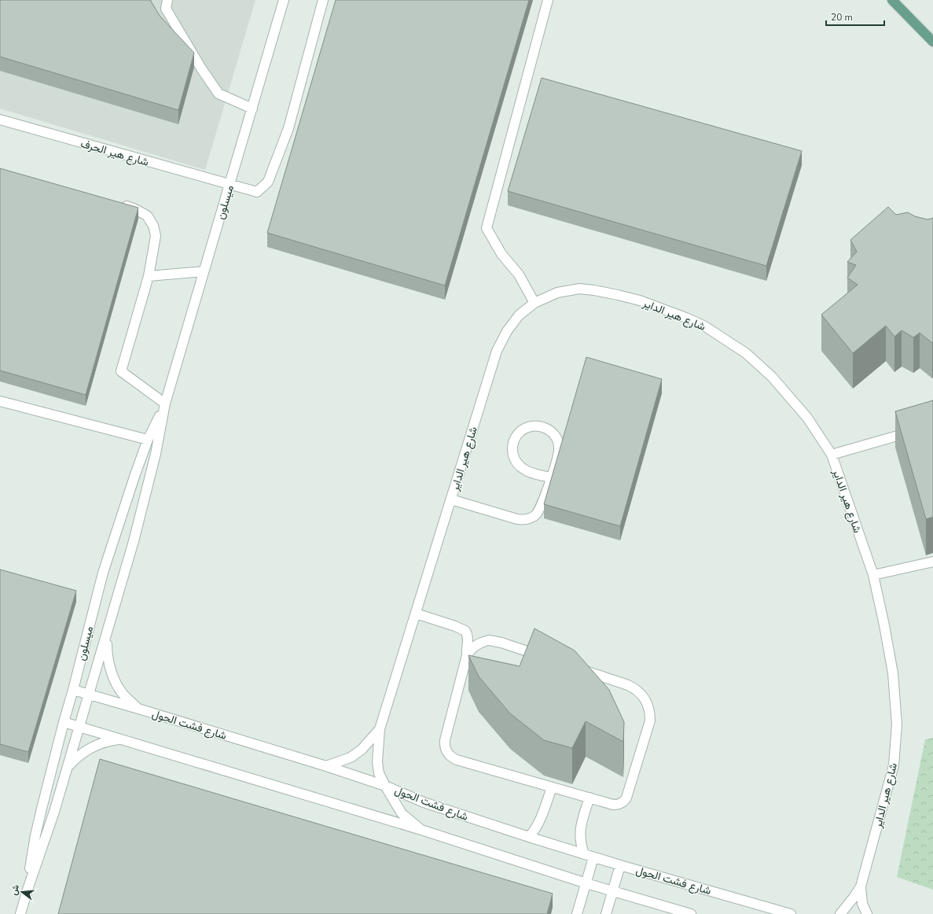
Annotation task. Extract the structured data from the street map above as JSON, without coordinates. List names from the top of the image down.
{
  "streets": {
    "street": [
      "شارع هير الحرف",
      "ميسلون",
      "شارع هير الداير",
      "شارع فشت الحول"
    ]
  },
  "crossings": [
    ["شارع هير الحرف", "ميسلون"],
    ["ميسلون", "شارع فشت الحول"],
    ["شارع هير الداير", "شارع فشت الحول"]
  ],
  "scale_bar": "20 m",
  "north": "left"
}
